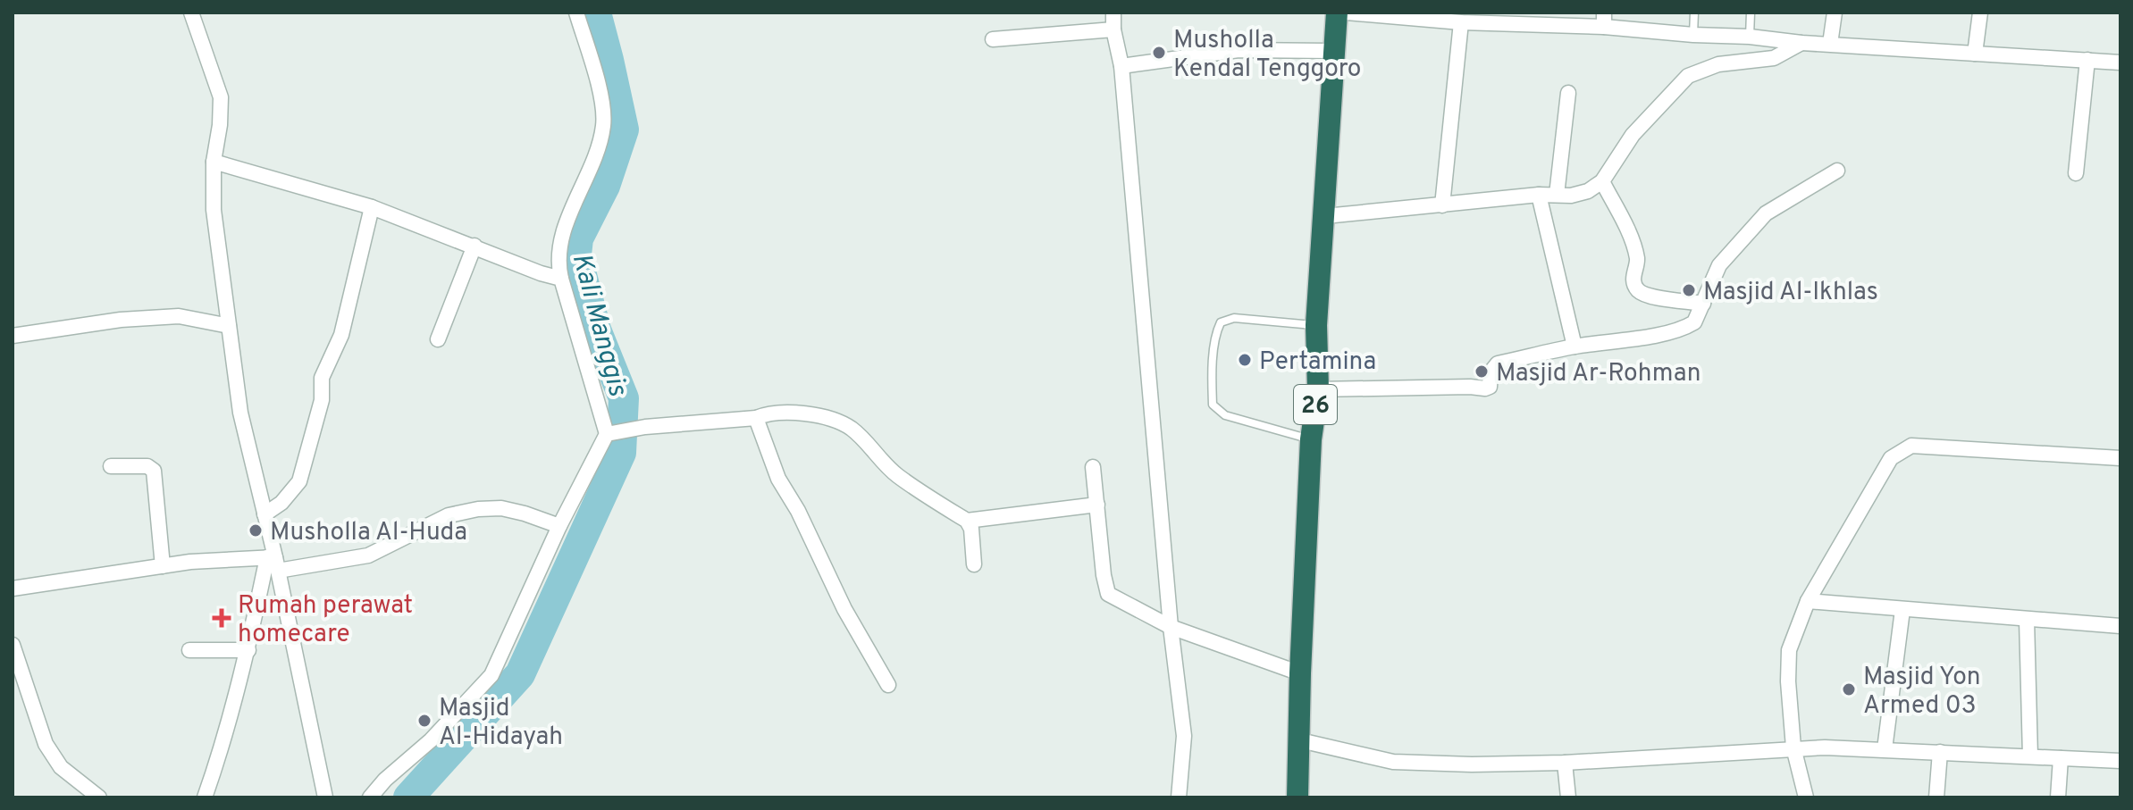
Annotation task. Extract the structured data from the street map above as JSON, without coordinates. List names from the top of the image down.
{
  "streets": {
    "highway": ["26"]
  },
  "water": ["Kali Manggis"],
  "places": {
    "other": [
      "Musholla Kendal Tenggoro",
      "Masjid Al-Ikhlas",
      "Pertamina",
      "Masjid Ar-Rohman",
      "Musholla Al-Huda",
      "Masjid Yon Armed 03",
      "Masjid Al-Hidayah"
    ],
    "health": ["Rumah perawat homecare"]
  }
}
